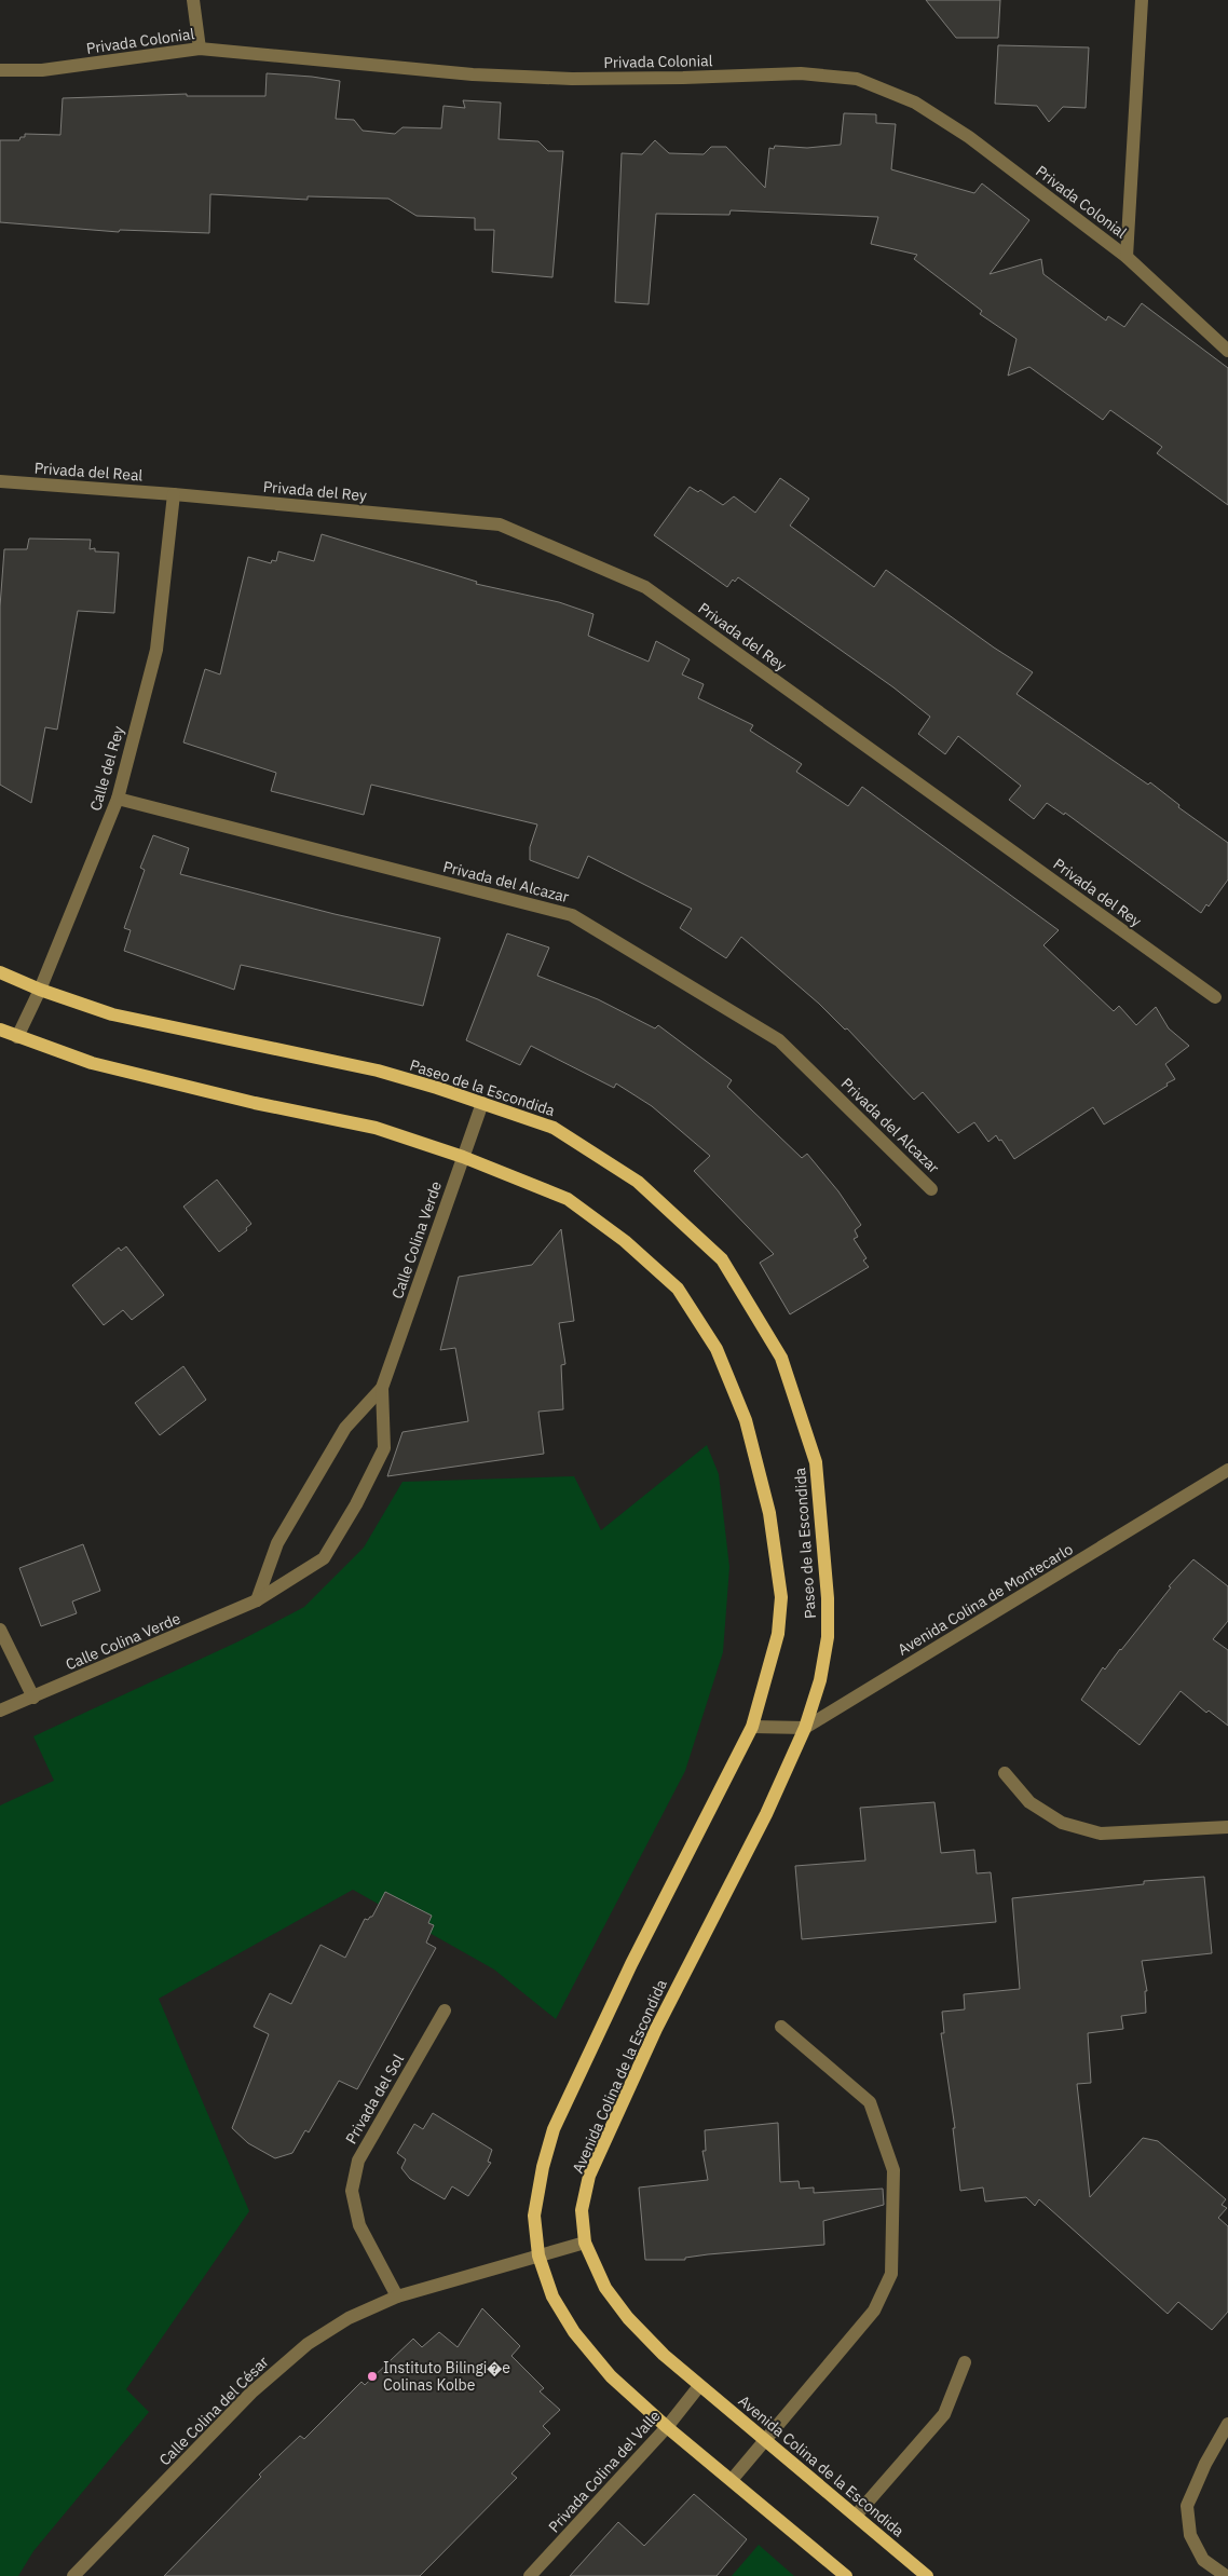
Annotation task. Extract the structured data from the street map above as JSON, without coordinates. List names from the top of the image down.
{
  "streets": {
    "main road": ["Paseo de la Escondida", "Avenida Colina de la Escondida"],
    "street": [
      "Privada Colonial",
      "Privada del Real",
      "Privada del Rey",
      "Calle del Rey",
      "Privada del Alcazar",
      "Calle Colina Verde",
      "Avenida Colina de Montecarlo",
      "Privada del Sol",
      "Calle Colina del César",
      "Privada Colina del Valle"
    ]
  },
  "crossings": [
    ["Privada del Real", "Privada del Rey"],
    ["Privada del Real", "Calle del Rey"],
    ["Privada del Rey", "Calle del Rey"],
    ["Calle del Rey", "Privada del Alcazar"],
    ["Calle del Rey", "Paseo de la Escondida"],
    ["Paseo de la Escondida", "Calle Colina Verde"],
    ["Paseo de la Escondida", "Avenida Colina de Montecarlo"],
    ["Paseo de la Escondida", "Avenida Colina de la Escondida"],
    ["Avenida Colina de Montecarlo", "Avenida Colina de la Escondida"],
    ["Avenida Colina de la Escondida", "Calle Colina del César"],
    ["Avenida Colina de la Escondida", "Privada Colina del Valle"],
    ["Privada del Sol", "Calle Colina del César"]
  ],
  "places": ["Instituto Bilingi�e Colinas Kolbe"]
}
